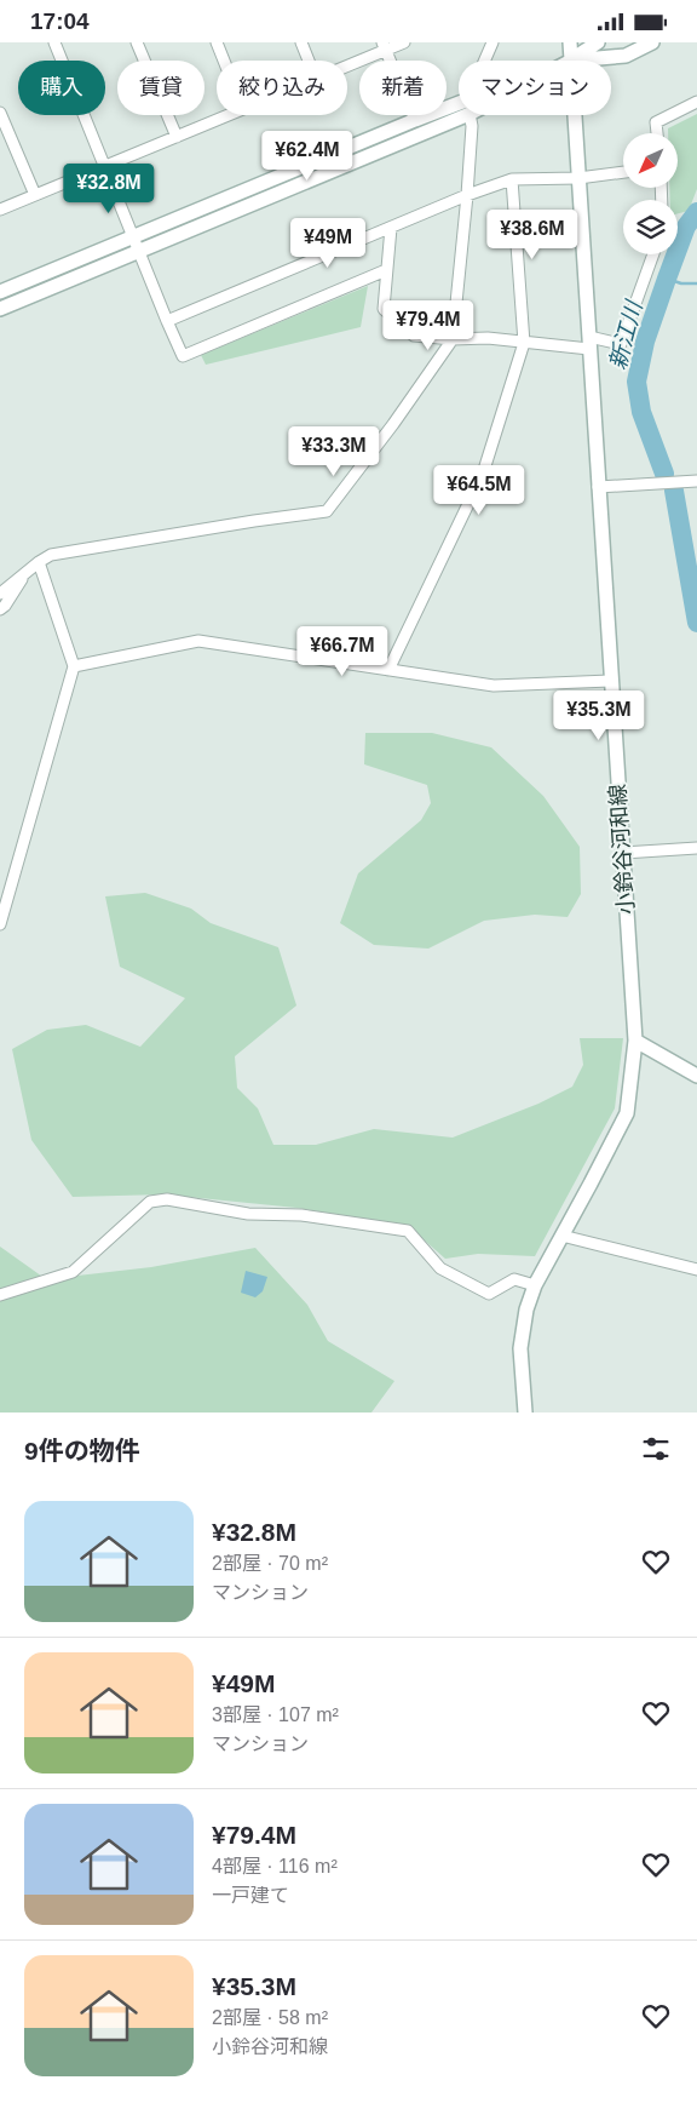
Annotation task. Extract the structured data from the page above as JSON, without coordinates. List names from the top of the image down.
{
  "streets": {
    "street": ["小鈴谷河和線"]
  },
  "water": ["新江川"],
  "north": "bottom left",
  "page": {
    "status": "17:04",
    "chip": [
      "購入",
      "賃貸",
      "絞り込み",
      "新着",
      "マンション"
    ],
    "price": [
      "¥62.4M",
      "¥32.8M",
      "¥38.6M",
      "¥49M",
      "¥79.4M",
      "¥33.3M",
      "¥64.5M",
      "¥66.7M",
      "¥35.3M"
    ],
    "heading": "9件の物件",
    "list": [
      {
        "name": "¥32.8M",
        "note": "2部屋 · 70 m² · マンション"
      },
      {
        "name": "¥49M",
        "note": "3部屋 · 107 m² · マンション"
      },
      {
        "name": "¥79.4M",
        "note": "4部屋 · 116 m² · 一戸建て"
      },
      {
        "name": "¥35.3M",
        "note": "2部屋 · 58 m² · 小鈴谷河和線"
      }
    ]
  }
}
